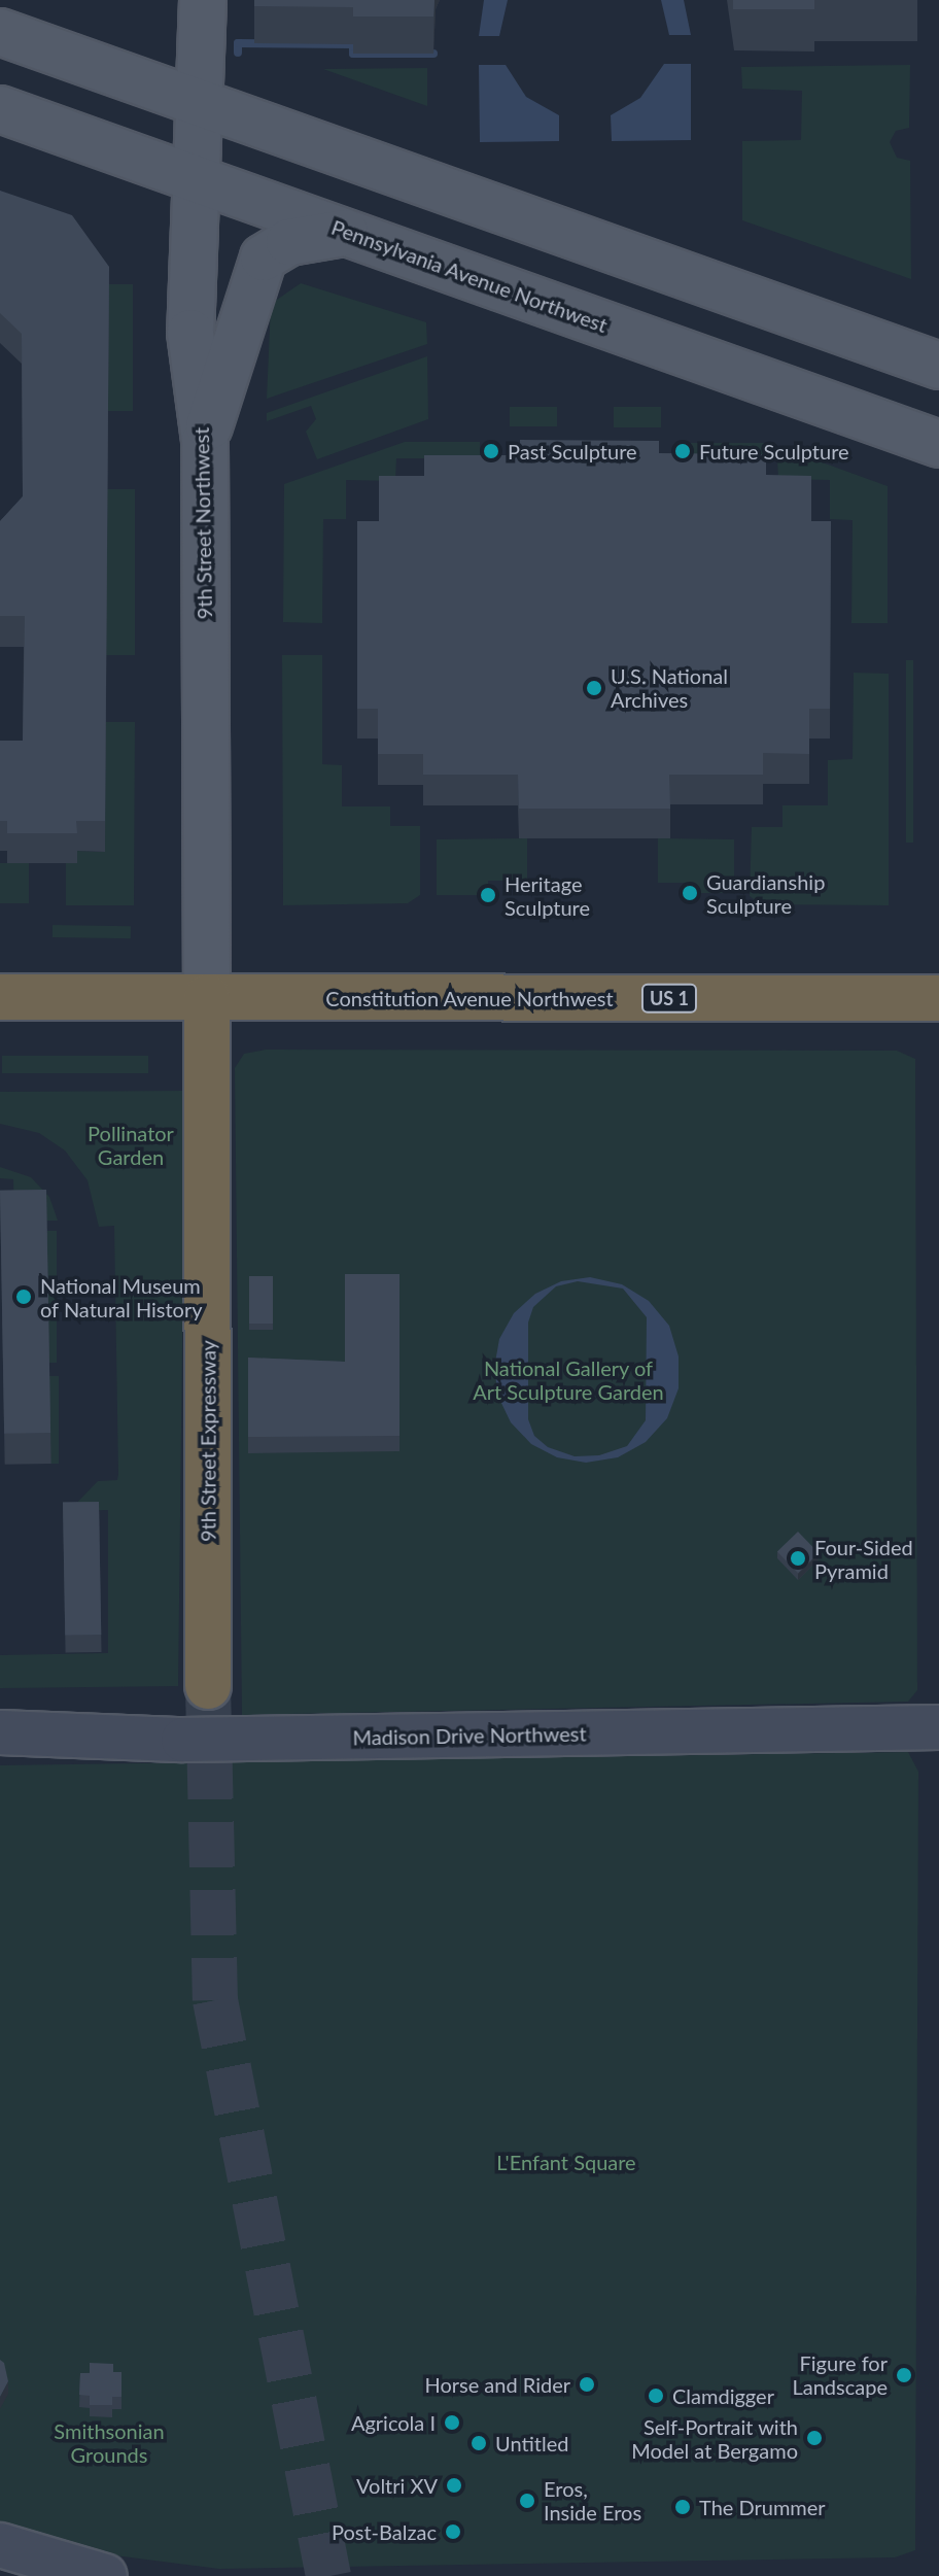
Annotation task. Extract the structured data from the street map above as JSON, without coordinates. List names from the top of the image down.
{
  "streets": {
    "highway": ["Constitution Avenue Northwest", "US 1", "9th Street Expressway"],
    "main road": ["Pennsylvania Avenue Northwest", "9th Street Northwest"],
    "street": ["Madison Drive Northwest"]
  },
  "crossings": [
    ["Pennsylvania Avenue Northwest", "9th Street Northwest"],
    ["9th Street Northwest", "Constitution Avenue Northwest"],
    ["9th Street Northwest", "9th Street Expressway"],
    ["Constitution Avenue Northwest", "9th Street Expressway"]
  ],
  "parks": [
    "Pollinator Garden",
    "National Gallery of Art Sculpture Garden",
    "L'Enfant Square",
    "Smithsonian Grounds"
  ],
  "places": [
    "Past Sculpture",
    "Future Sculpture",
    "U.S. National Archives",
    "Guardianship Sculpture",
    "Heritage Sculpture",
    "National Museum of Natural History",
    "Four-Sided Pyramid",
    "Figure for Landscape",
    "Horse and Rider",
    "Clamdigger",
    "Agricola I",
    "Self-Portrait with Model at Bergamo",
    "Untitled",
    "Voltri XV",
    "Eros, Inside Eros",
    "The Drummer",
    "Post-Balzac"
  ]
}
